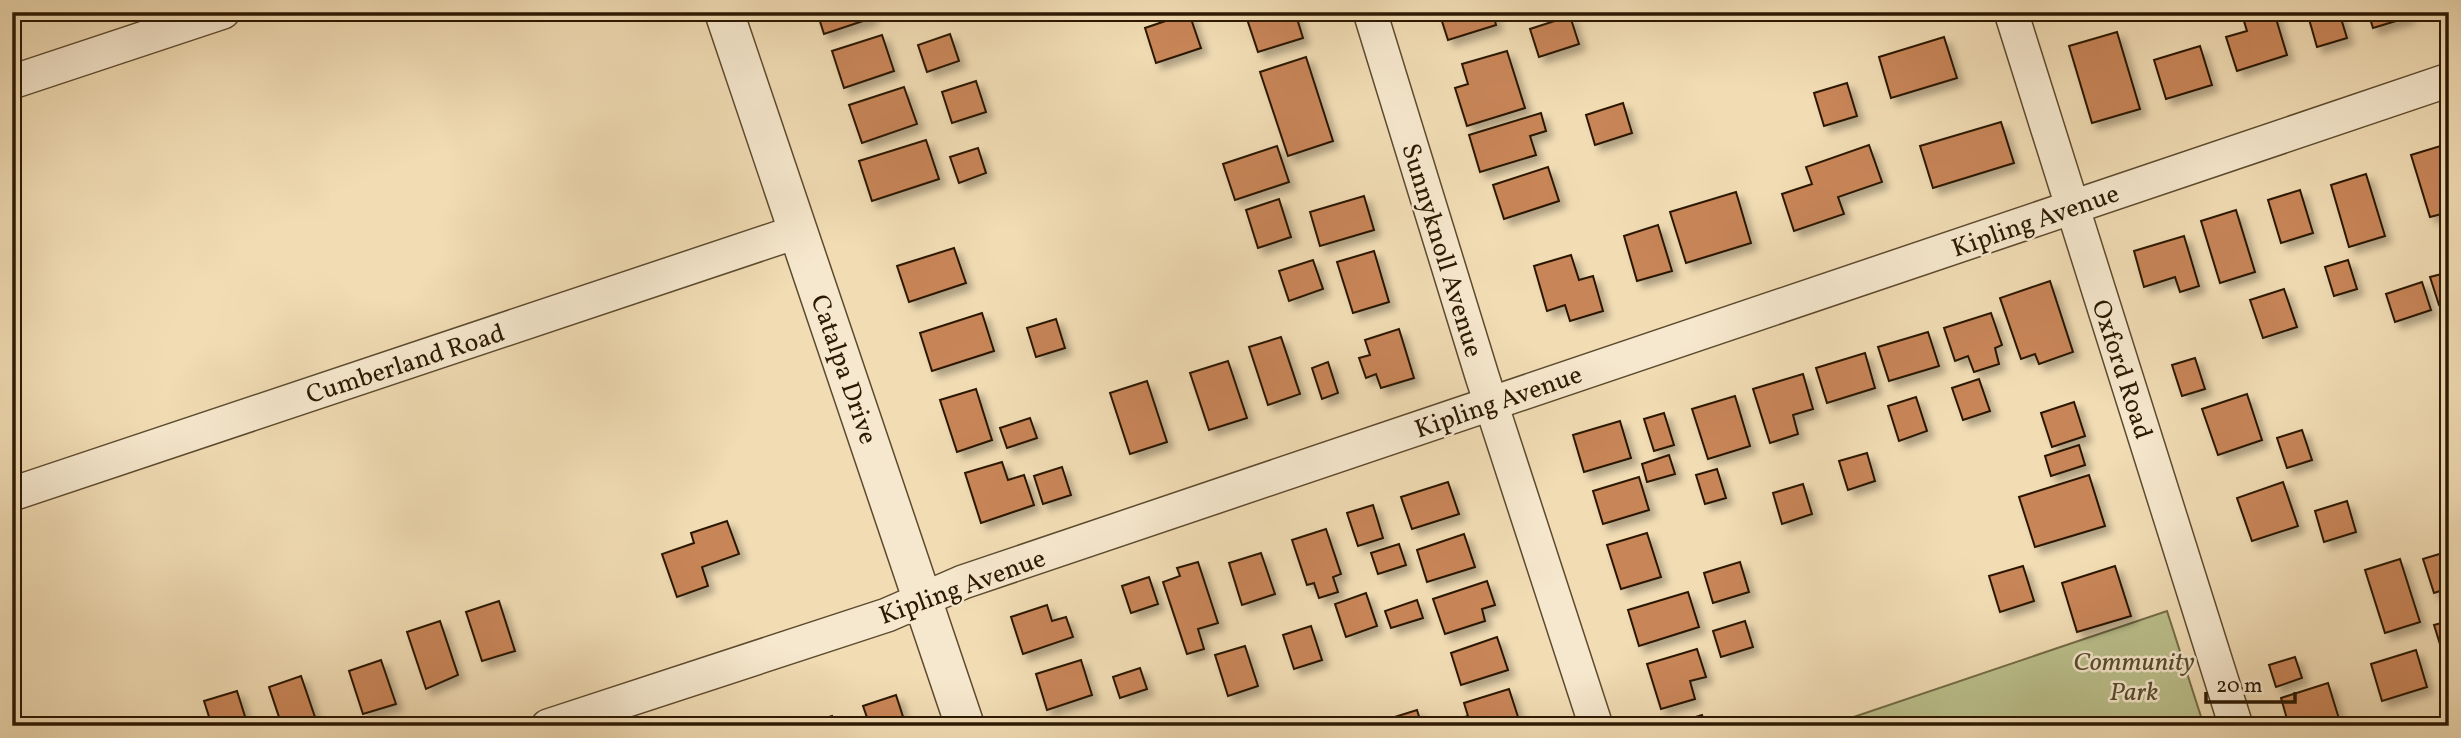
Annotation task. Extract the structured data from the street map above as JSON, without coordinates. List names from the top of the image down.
{
  "streets": {
    "street": [
      "Kipling Avenue",
      "Sunnyknoll Avenue",
      "Cumberland Road",
      "Catalpa Drive",
      "Oxford Road"
    ]
  },
  "crossings": [
    ["Kipling Avenue", "Sunnyknoll Avenue"],
    ["Kipling Avenue", "Catalpa Drive"],
    ["Kipling Avenue", "Oxford Road"],
    ["Cumberland Road", "Catalpa Drive"]
  ],
  "parks": ["Community Park"],
  "scale_bar": "20 m"
}
